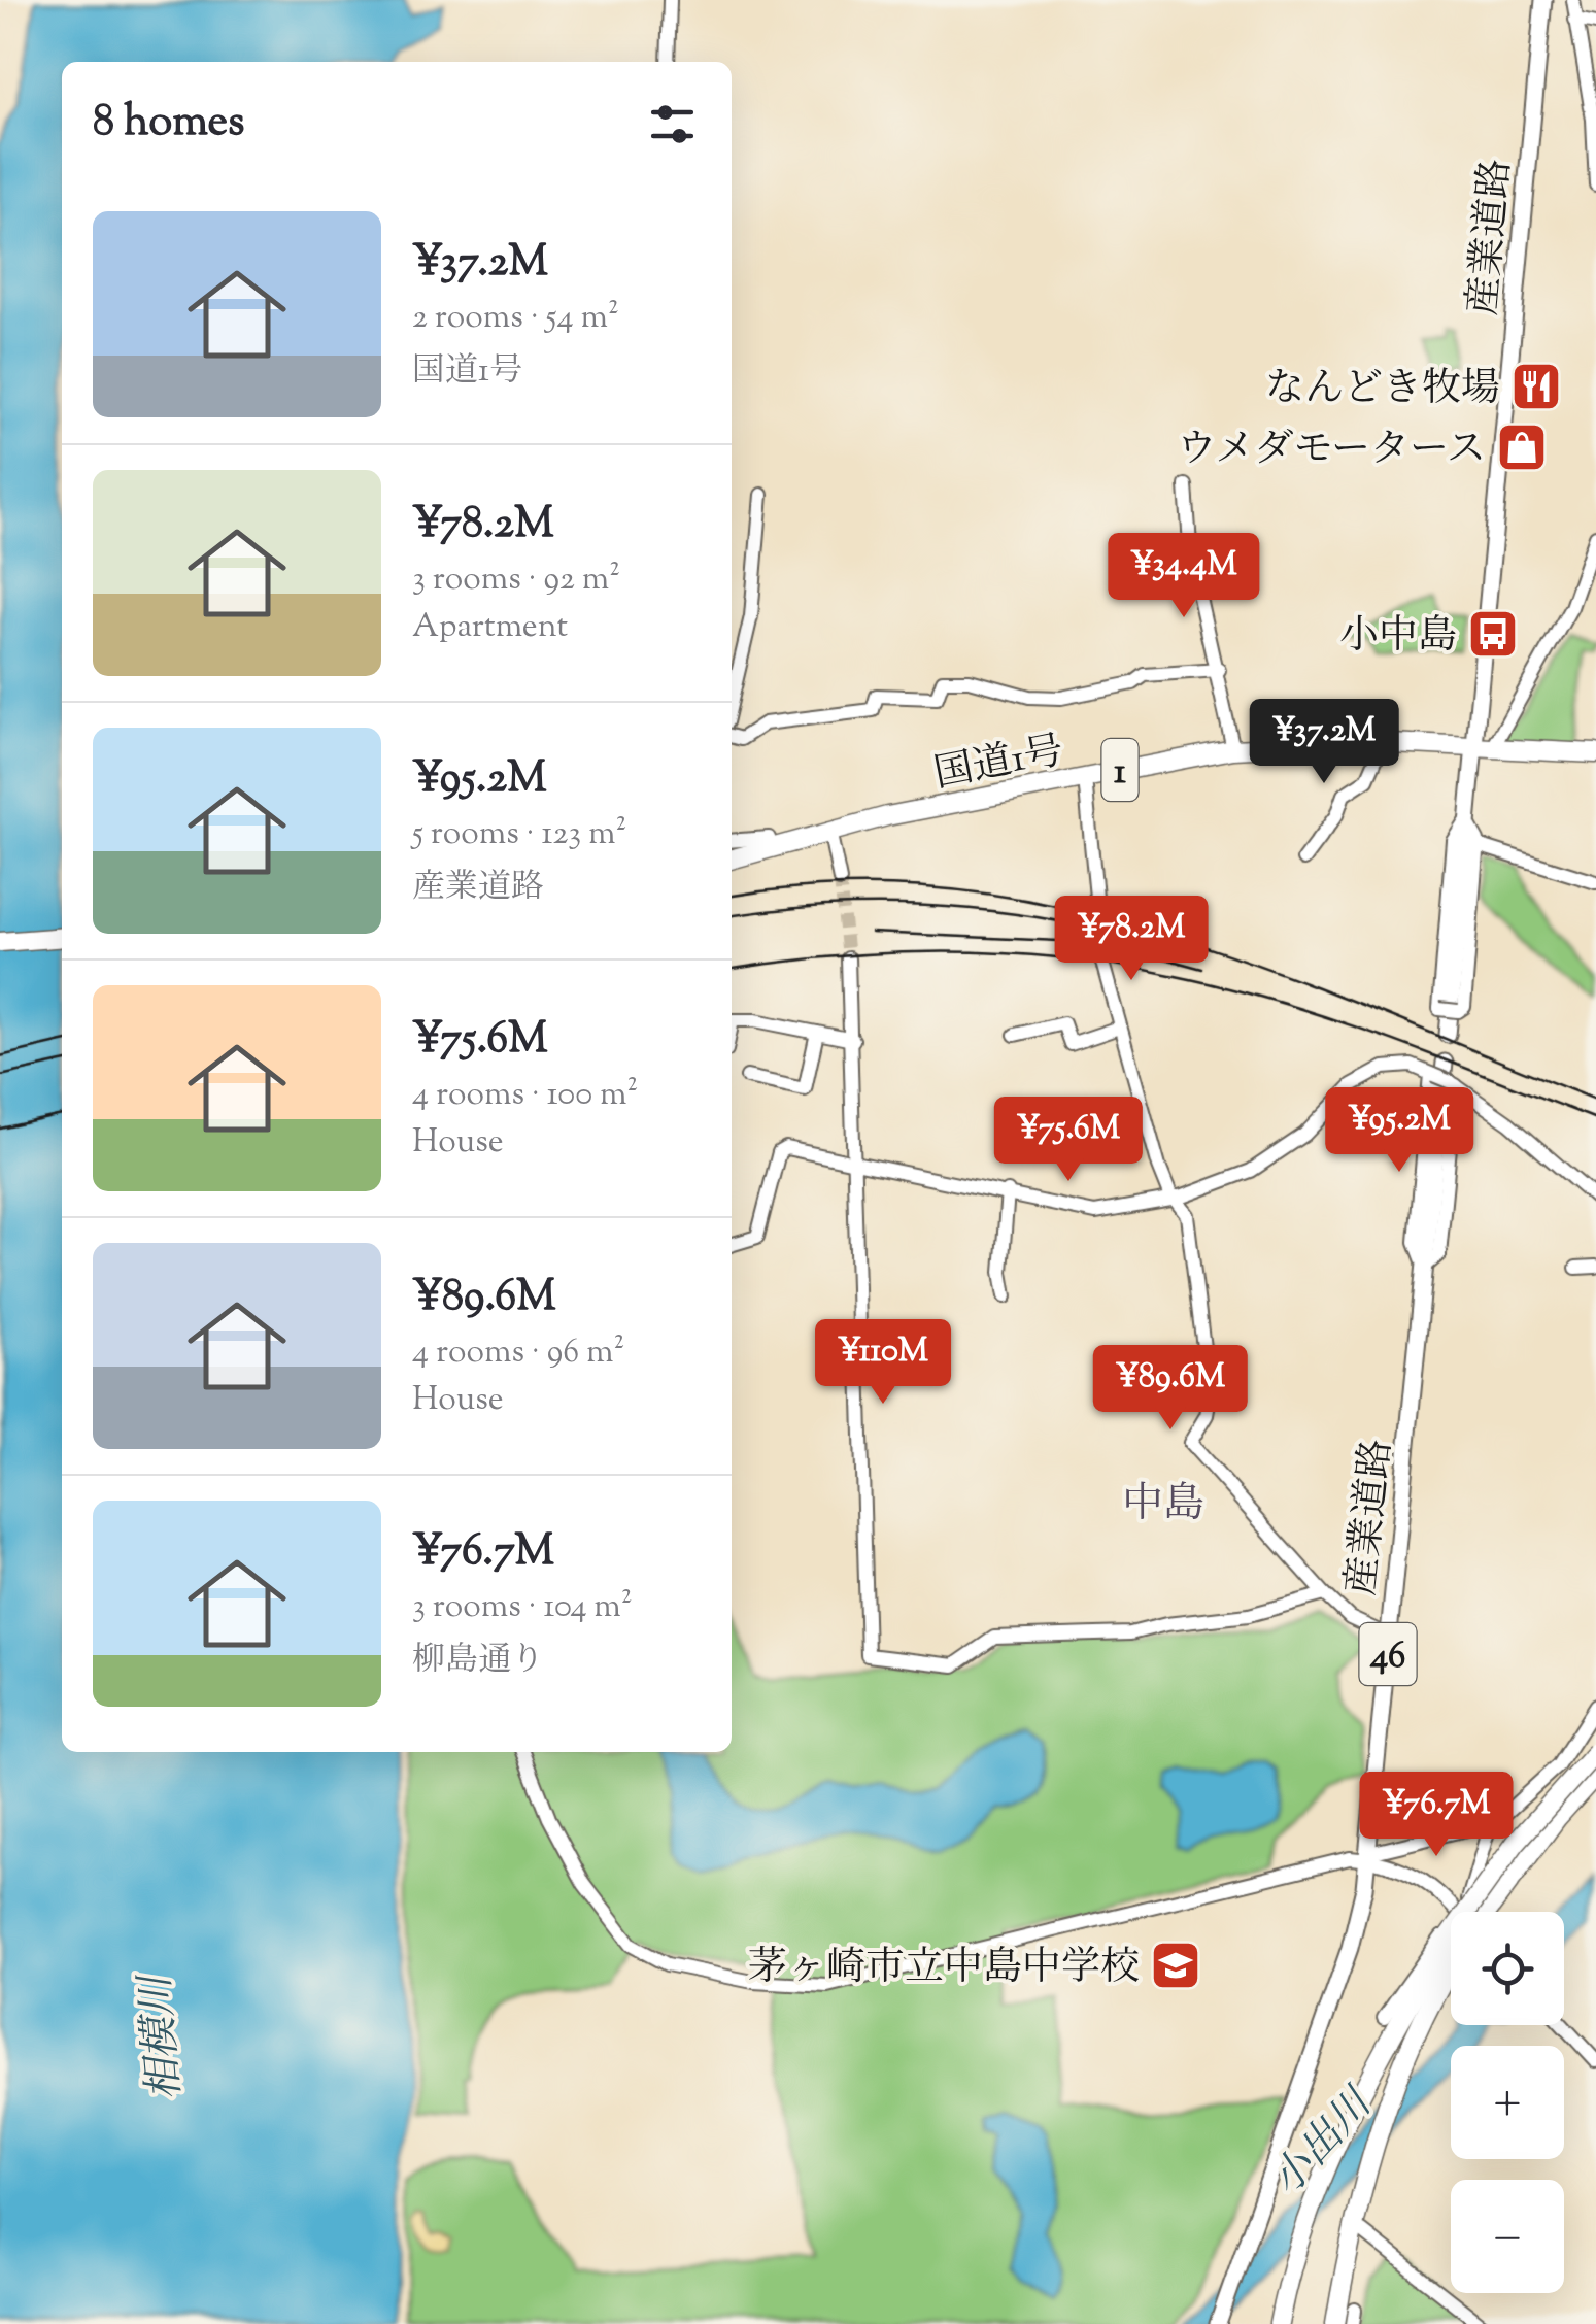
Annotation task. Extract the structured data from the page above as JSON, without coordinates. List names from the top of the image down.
{
  "streets": {
    "highway": ["国道1号", "1"],
    "main road": ["産業道路", "46"]
  },
  "crossings": [
    ["産業道路", "国道1号"]
  ],
  "districts": ["中島"],
  "water": ["相模川", "小出川"],
  "places": {
    "restaurant": ["なんどき牧場"],
    "shop": ["ウメダモータース"],
    "bus stop": ["小中島"],
    "school or university": ["茅ヶ崎市立中島中学校"]
  },
  "page": {
    "heading": "8 homes",
    "list": [
      {
        "name": "¥37.2M",
        "note": "2 rooms · 54 m² · 国道1号"
      },
      {
        "name": "¥78.2M",
        "note": "3 rooms · 92 m² · Apartment"
      },
      {
        "name": "¥95.2M",
        "note": "5 rooms · 123 m² · 産業道路"
      },
      {
        "name": "¥75.6M",
        "note": "4 rooms · 100 m² · House"
      },
      {
        "name": "¥89.6M",
        "note": "4 rooms · 96 m² · House"
      },
      {
        "name": "¥76.7M",
        "note": "3 rooms · 104 m² · 柳島通り"
      }
    ],
    "price": [
      "¥34.4M",
      "¥37.2M",
      "¥78.2M",
      "¥95.2M",
      "¥75.6M",
      "¥110M",
      "¥89.6M",
      "¥76.7M"
    ],
    "map_buttons": ["+", "−"]
  }
}
